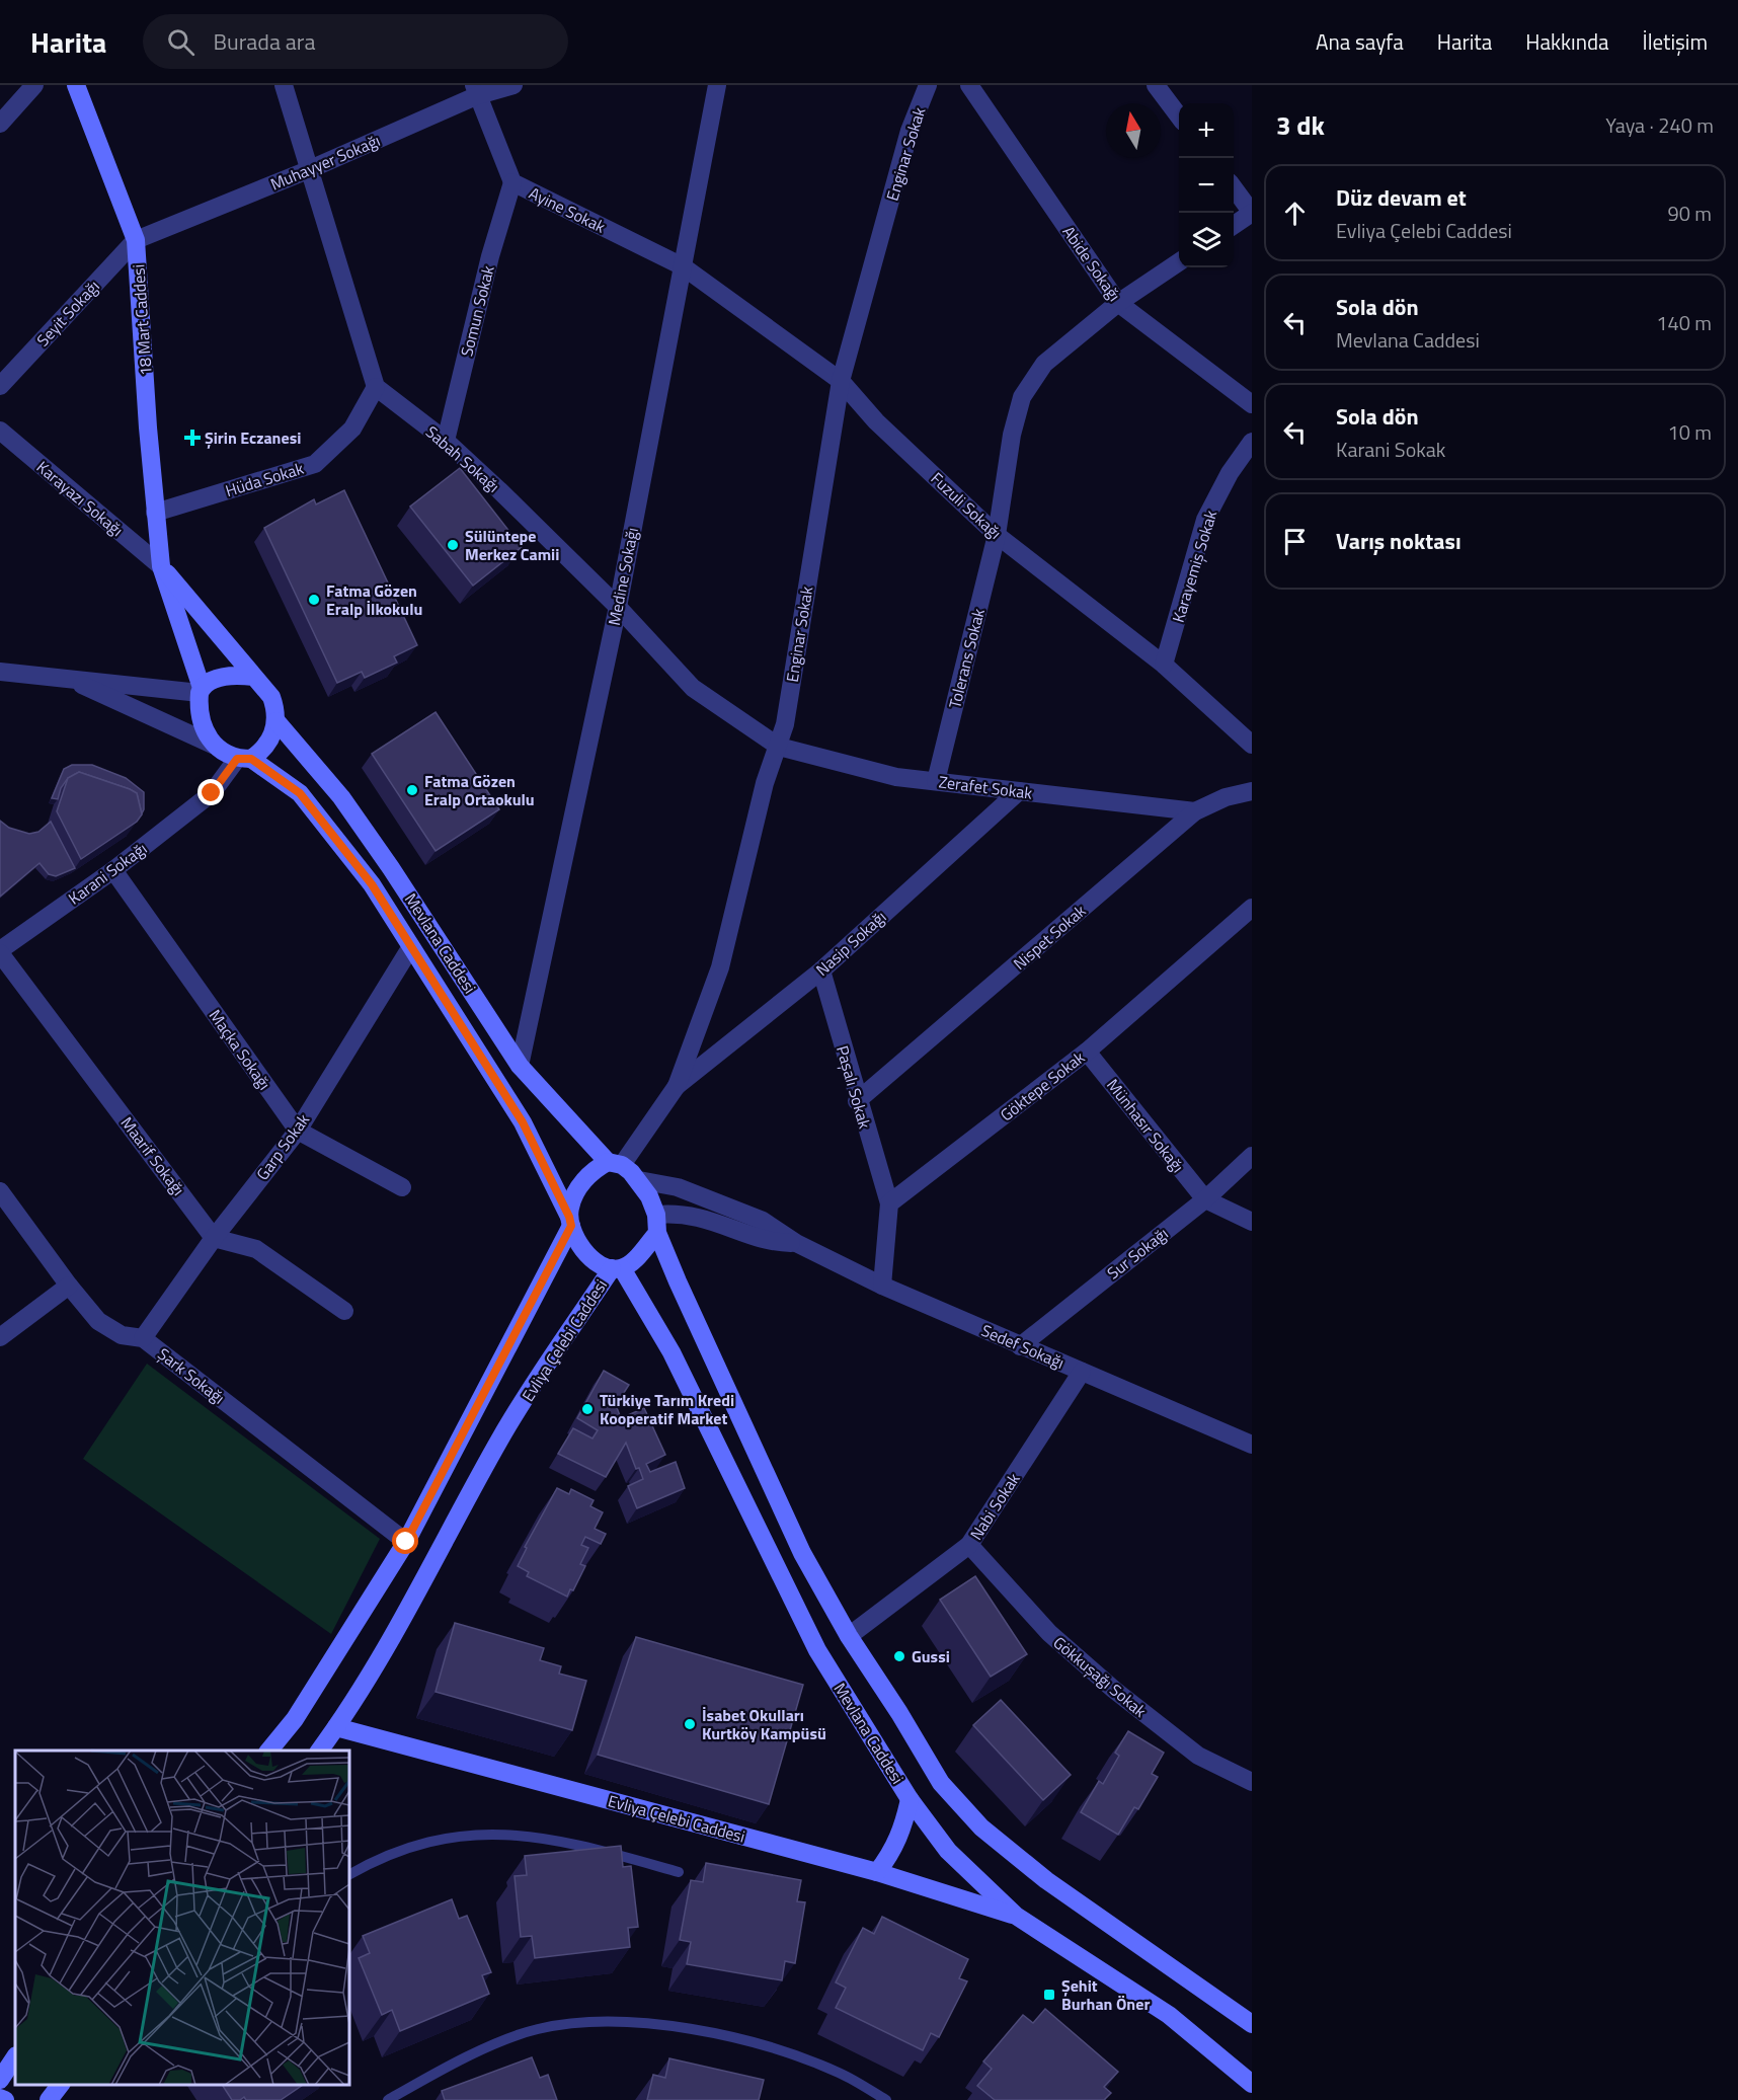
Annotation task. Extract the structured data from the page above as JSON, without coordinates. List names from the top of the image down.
{
  "streets": {
    "street": [
      "Enginar Sokak",
      "Muhayyer Sokağı",
      "Ayine Sokak",
      "Abide Sokağı",
      "Somun Sokak",
      "Seyit Sokağı",
      "18 Mart Caddesi",
      "Sabah Sokağı",
      "Hüda Sokak",
      "Karayazı Sokağı",
      "Fuzuli Sokağı",
      "Karayemiş Sokak",
      "Medine Sokağı",
      "Tolerans Sokak",
      "Zerafet Sokak",
      "Karani Sokağı",
      "Nispet Sokak",
      "Mevlana Caddesi",
      "Nasip Sokağı",
      "Maçka Sokağı",
      "Göktepe Sokak",
      "Paşalı Sokak",
      "Münhasır Sokağı",
      "Garp Sokak",
      "Maarif Sokağı",
      "Sur Sokağı",
      "Evliya Çelebi Caddesi",
      "Sedef Sokağı",
      "Şark Sokağı",
      "Nabi Sokak",
      "Gökkuşağı Sokak"
    ]
  },
  "crossings": [
    ["Enginar Sokak", "Sabah Sokağı"],
    ["Enginar Sokak", "Fuzuli Sokağı"],
    ["Enginar Sokak", "Zerafet Sokak"],
    ["Enginar Sokak", "Mevlana Caddesi"],
    ["Enginar Sokak", "Nasip Sokağı"],
    ["Enginar Sokak", "Evliya Çelebi Caddesi"],
    ["Muhayyer Sokağı", "Ayine Sokak"],
    ["Muhayyer Sokağı", "Seyit Sokağı"],
    ["Muhayyer Sokağı", "18 Mart Caddesi"],
    ["Ayine Sokak", "Somun Sokak"],
    ["Ayine Sokak", "Fuzuli Sokağı"],
    ["Ayine Sokak", "Medine Sokağı"],
    ["Abide Sokağı", "Tolerans Sokak"],
    ["Somun Sokak", "Sabah Sokağı"],
    ["Seyit Sokağı", "18 Mart Caddesi"],
    ["18 Mart Caddesi", "Hüda Sokak"],
    ["18 Mart Caddesi", "Karayazı Sokağı"],
    ["18 Mart Caddesi", "Karani Sokağı"],
    ["18 Mart Caddesi", "Mevlana Caddesi"],
    ["Sabah Sokağı", "Hüda Sokak"],
    ["Sabah Sokağı", "Medine Sokağı"],
    ["Sabah Sokağı", "Zerafet Sokak"],
    ["Fuzuli Sokağı", "Karayemiş Sokak"],
    ["Fuzuli Sokağı", "Medine Sokağı"],
    ["Fuzuli Sokağı", "Tolerans Sokak"],
    ["Medine Sokağı", "Mevlana Caddesi"],
    ["Tolerans Sokak", "Zerafet Sokak"],
    ["Zerafet Sokak", "Nispet Sokak"],
    ["Zerafet Sokak", "Nasip Sokağı"],
    ["Karani Sokağı", "Mevlana Caddesi"],
    ["Karani Sokağı", "Maçka Sokağı"],
    ["Karani Sokağı", "Maarif Sokağı"],
    ["Nispet Sokak", "Paşalı Sokak"],
    ["Mevlana Caddesi", "Garp Sokak"],
    ["Mevlana Caddesi", "Evliya Çelebi Caddesi"],
    ["Nasip Sokağı", "Paşalı Sokak"],
    ["Maçka Sokağı", "Garp Sokak"],
    ["Göktepe Sokak", "Paşalı Sokak"],
    ["Göktepe Sokak", "Münhasır Sokağı"],
    ["Münhasır Sokağı", "Sur Sokağı"],
    ["Garp Sokak", "Maarif Sokağı"],
    ["Garp Sokak", "Şark Sokağı"],
    ["Sur Sokağı", "Sedef Sokağı"],
    ["Sedef Sokağı", "Nabi Sokak"],
    ["Nabi Sokak", "Gökkuşağı Sokak"]
  ],
  "places": {
    "health": ["Şirin Eczanesi"],
    "other": [
      "Sülüntepe Merkez Camii",
      "Fatma Gözen Eralp İlkokulu",
      "Fatma Gözen Eralp Ortaokulu",
      "Türkiye Tarım Kredi Kooperatif Market",
      "Gussi",
      "İsabet Okulları Kurtköy Kampüsü"
    ],
    "transit": ["Şehit Burhan Öner"]
  },
  "north": "top",
  "page": {
    "header": "Harita",
    "search": "Burada ara",
    "nav": [
      "Ana sayfa",
      "Harita",
      "Hakkında",
      "İletişim"
    ],
    "heading": ["3 dk", "Yaya · 240 m"],
    "map_buttons": ["+", "−"],
    "list": [
      ["Düz devam et", "Evliya Çelebi Caddesi", "90 m"],
      ["Sola dön", "Mevlana Caddesi", "140 m"],
      ["Sola dön", "Karani Sokak", "10 m"],
      "Varış noktası"
    ]
  }
}
